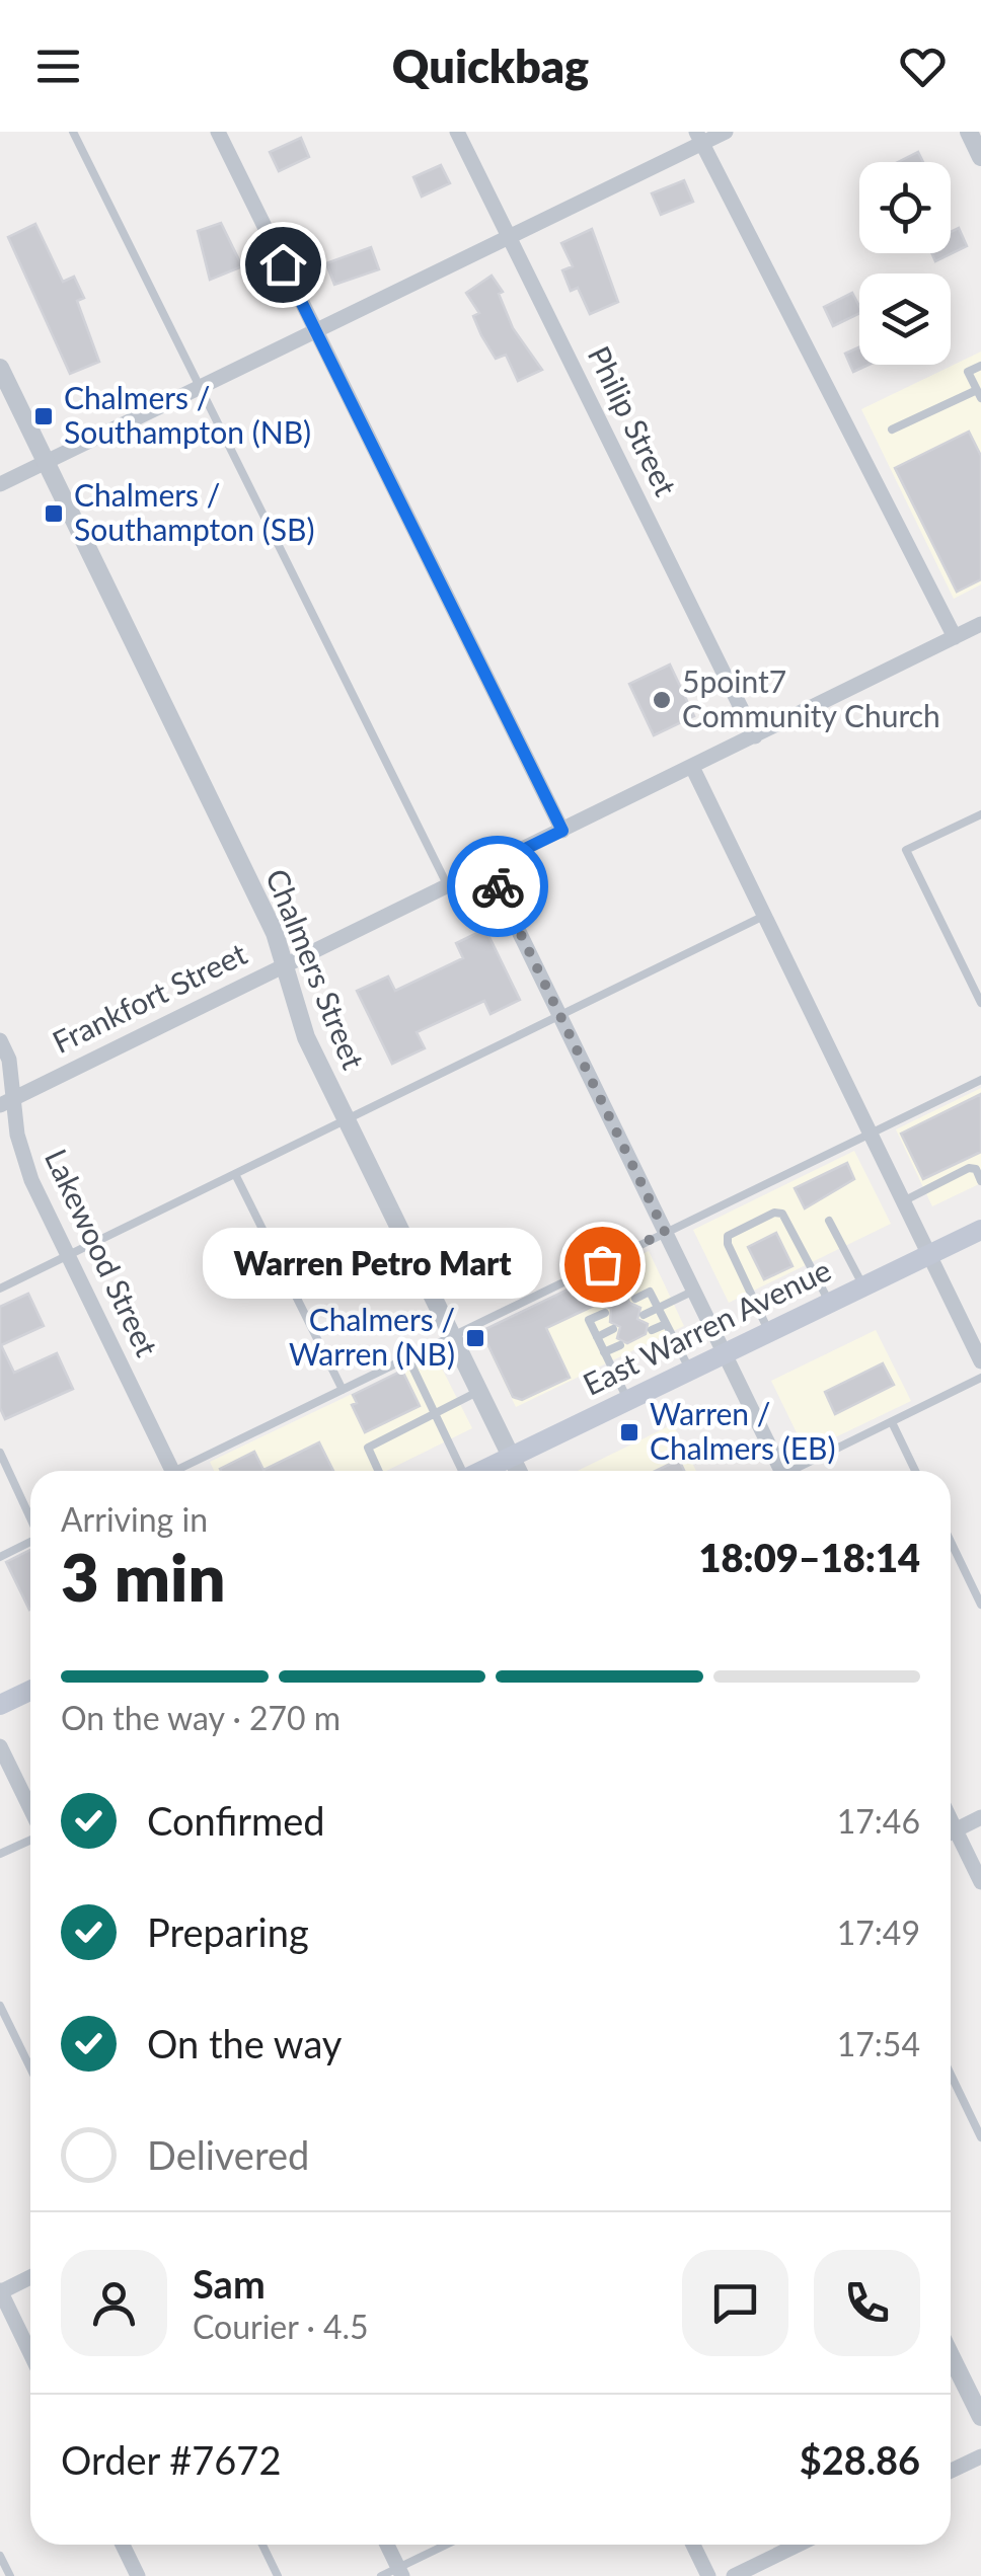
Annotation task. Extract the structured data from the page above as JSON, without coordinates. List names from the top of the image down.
{
  "streets": {
    "main road": ["East Warren Avenue"],
    "street": [
      "Philip Street",
      "Chalmers Street",
      "Frankfort Street",
      "Lakewood Street"
    ]
  },
  "crossings": [
    ["Philip Street", "Frankfort Street"],
    ["Chalmers Street", "Frankfort Street"],
    ["Chalmers Street", "East Warren Avenue"],
    ["Frankfort Street", "Lakewood Street"]
  ],
  "places": {
    "transit": [
      "Chalmers / Southampton (NB)",
      "Chalmers / Southampton (SB)",
      "Chalmers / Warren (NB)",
      "Warren / Chalmers (EB)"
    ],
    "other": ["5point7 Community Church", "Warren Petro Mart"]
  },
  "page": {
    "header": "Quickbag",
    "bubble": "Warren Petro Mart",
    "heading": ["3 min", "Arriving in", "18:09–18:14"],
    "panel": [
      "Sam",
      "Courier · 4.5",
      "Order #7672",
      "$28.86"
    ],
    "bar": "On the way · 270 m",
    "list": [
      ["Confirmed", "17:46"],
      ["Preparing", "17:49"],
      ["On the way", "17:54"],
      "Delivered"
    ]
  }
}
